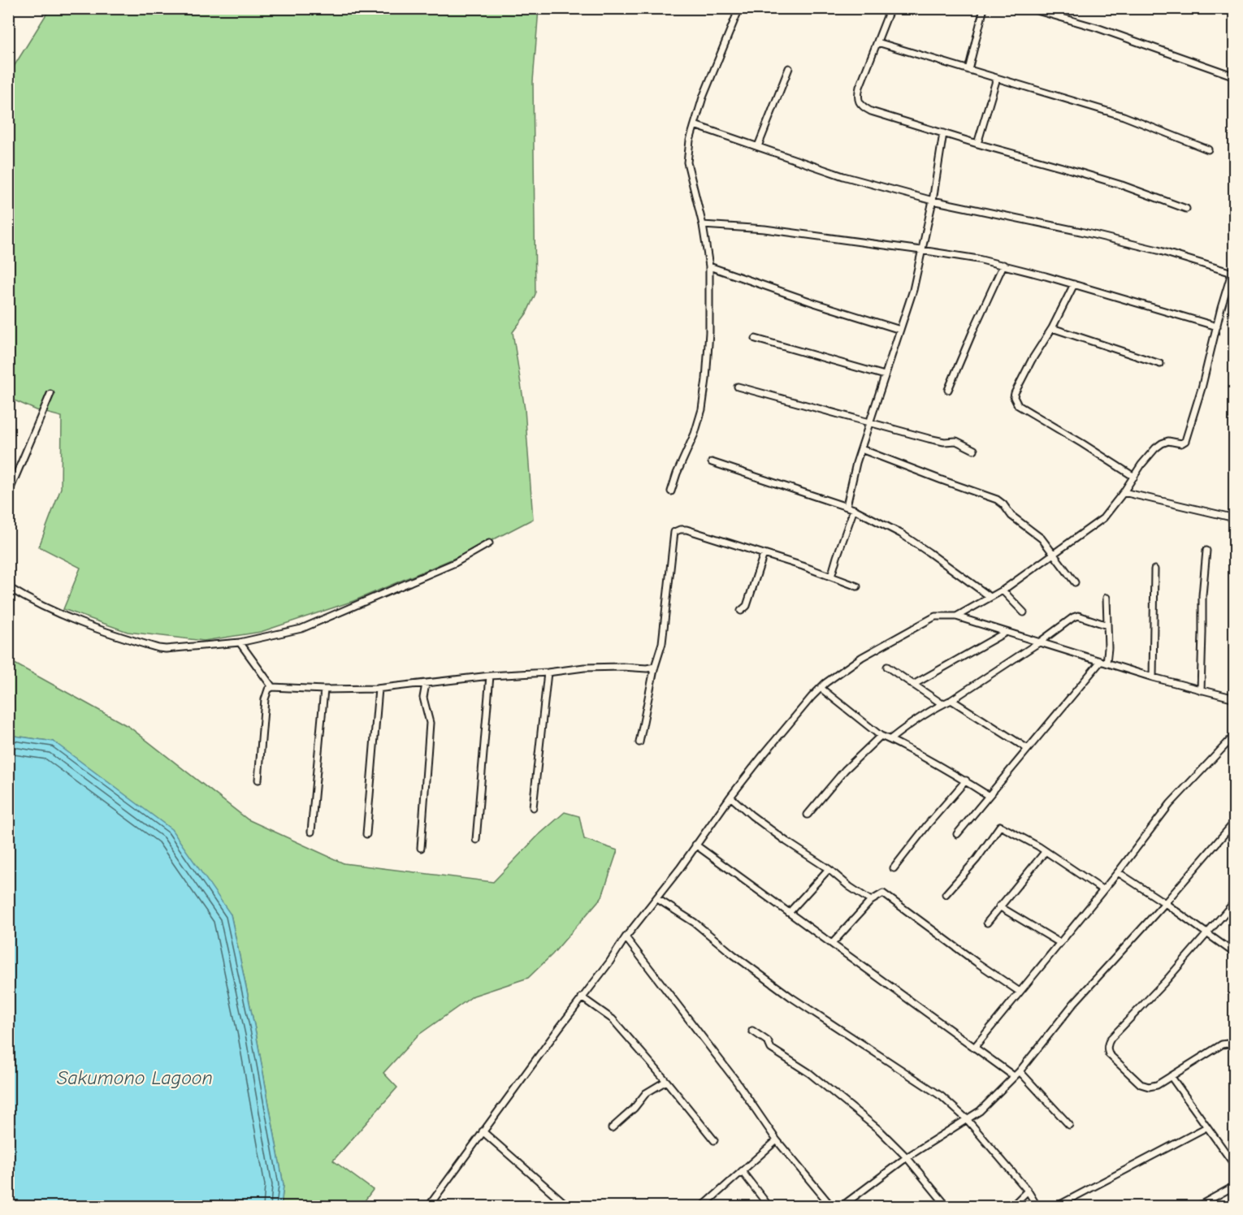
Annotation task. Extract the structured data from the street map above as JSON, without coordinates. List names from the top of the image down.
{
  "water": ["Sakumono Lagoon"]
}
